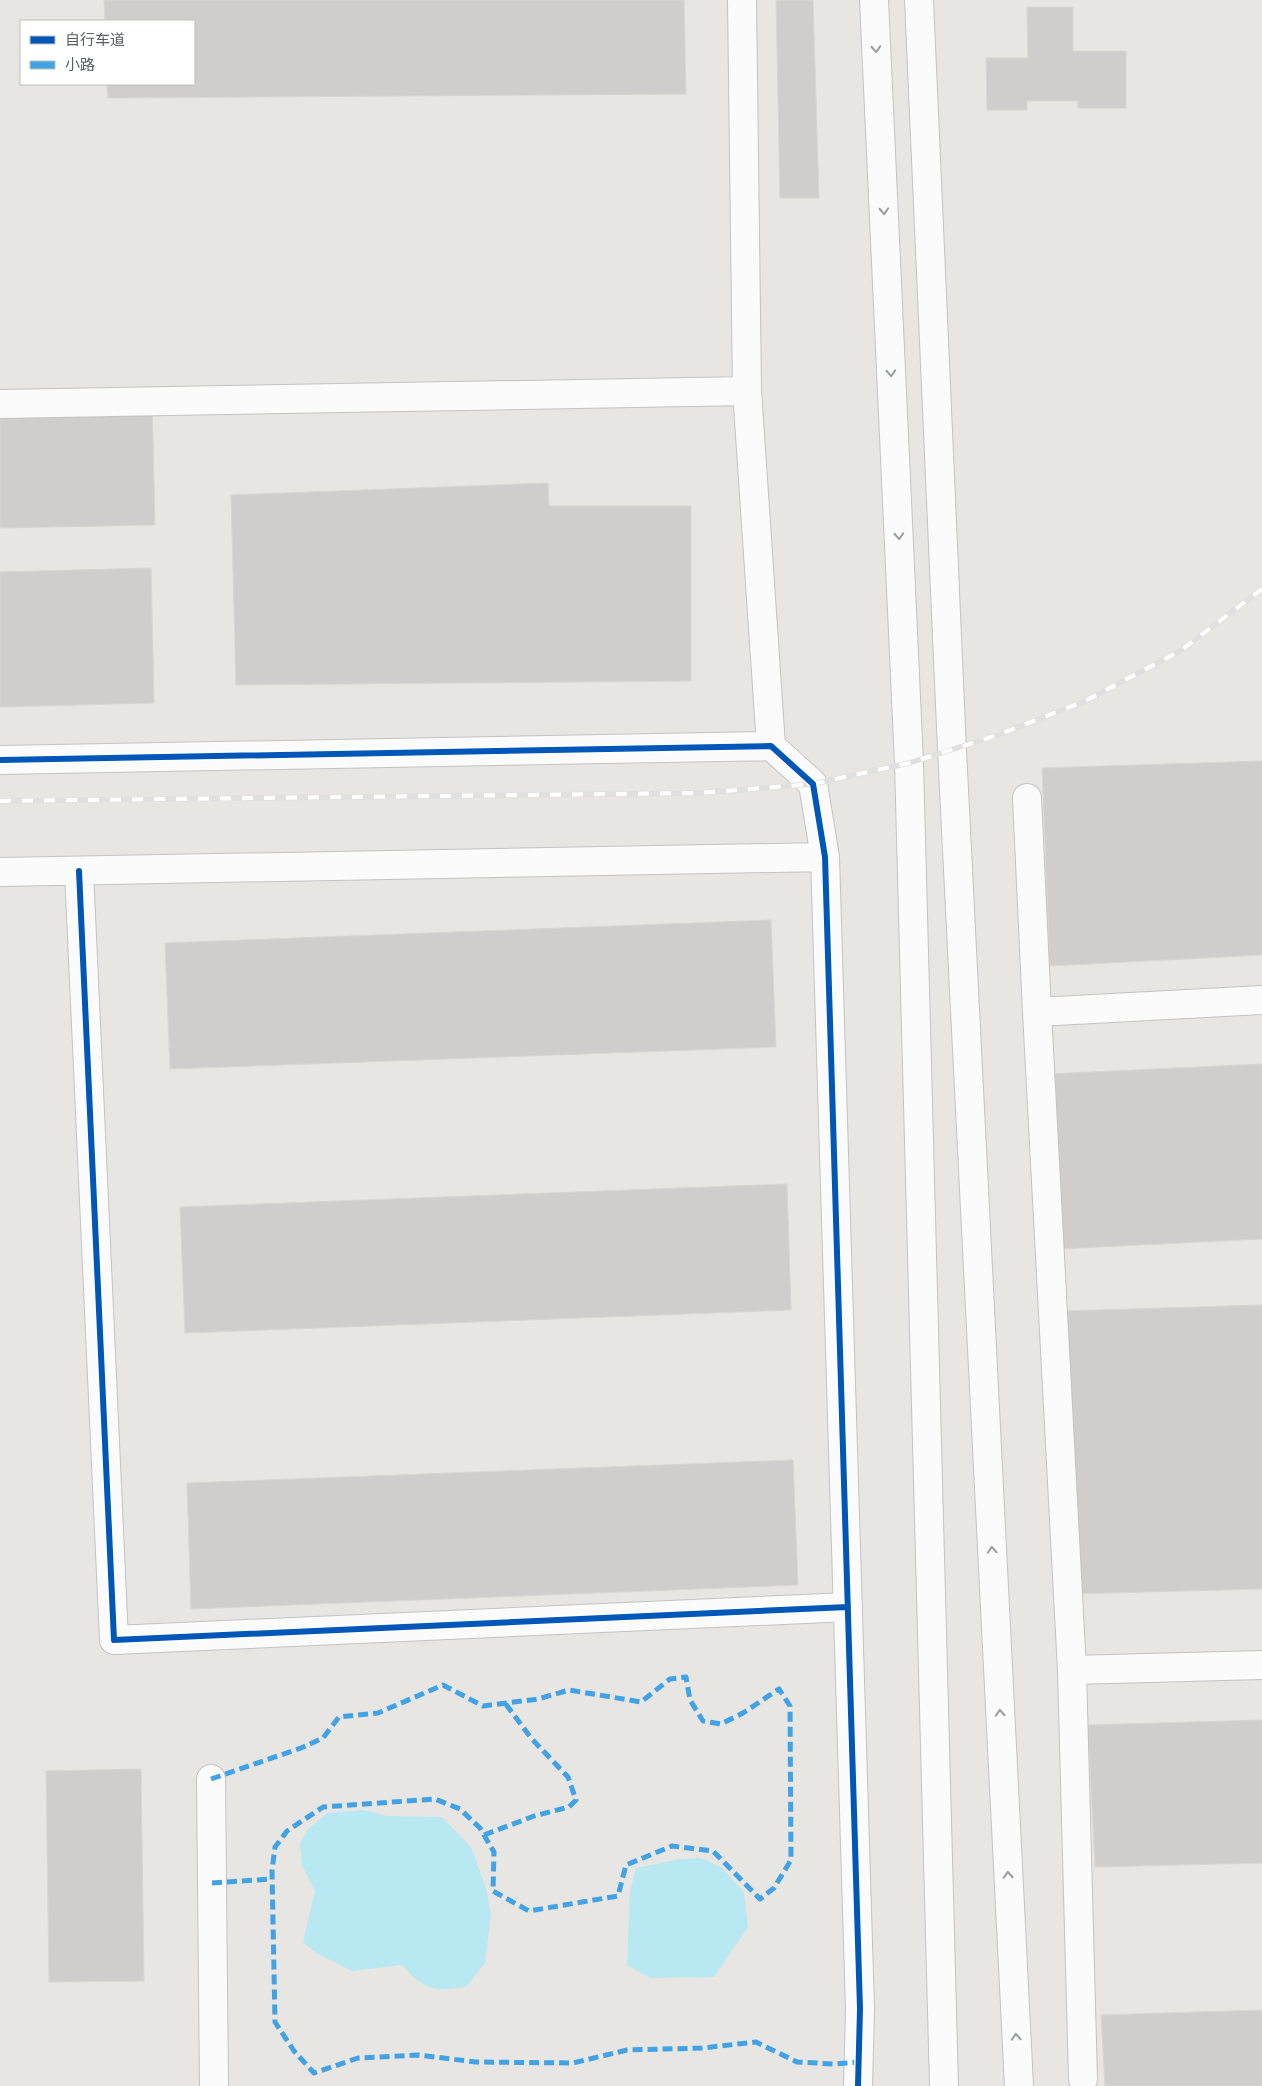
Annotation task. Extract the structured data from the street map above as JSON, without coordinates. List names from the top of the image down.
{
  "legend": ["自行车道", "小路"]
}
